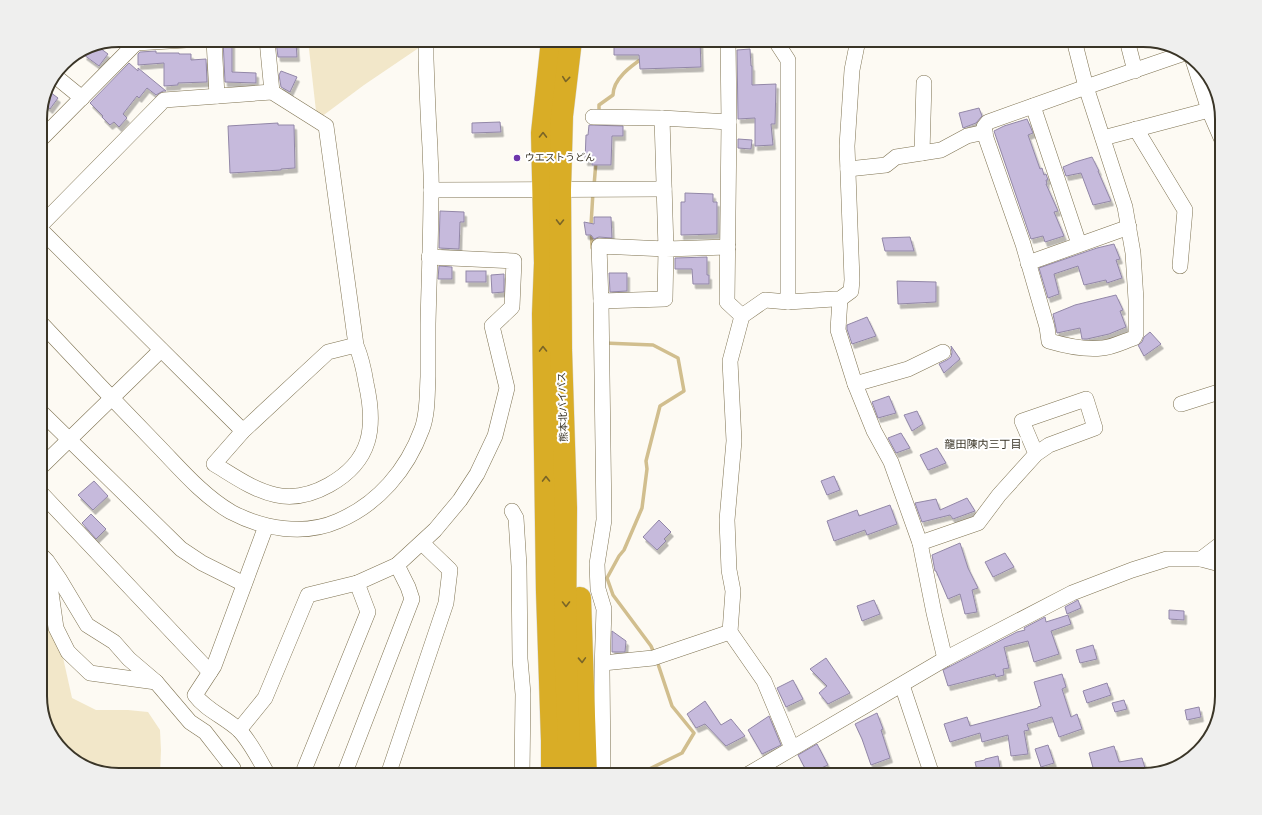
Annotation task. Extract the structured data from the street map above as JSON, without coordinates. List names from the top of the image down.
{
  "streets": {
    "highway": ["熊本北バイパス"]
  },
  "districts": ["龍田陳内三丁目"],
  "places": ["ウエストうどん"]
}
